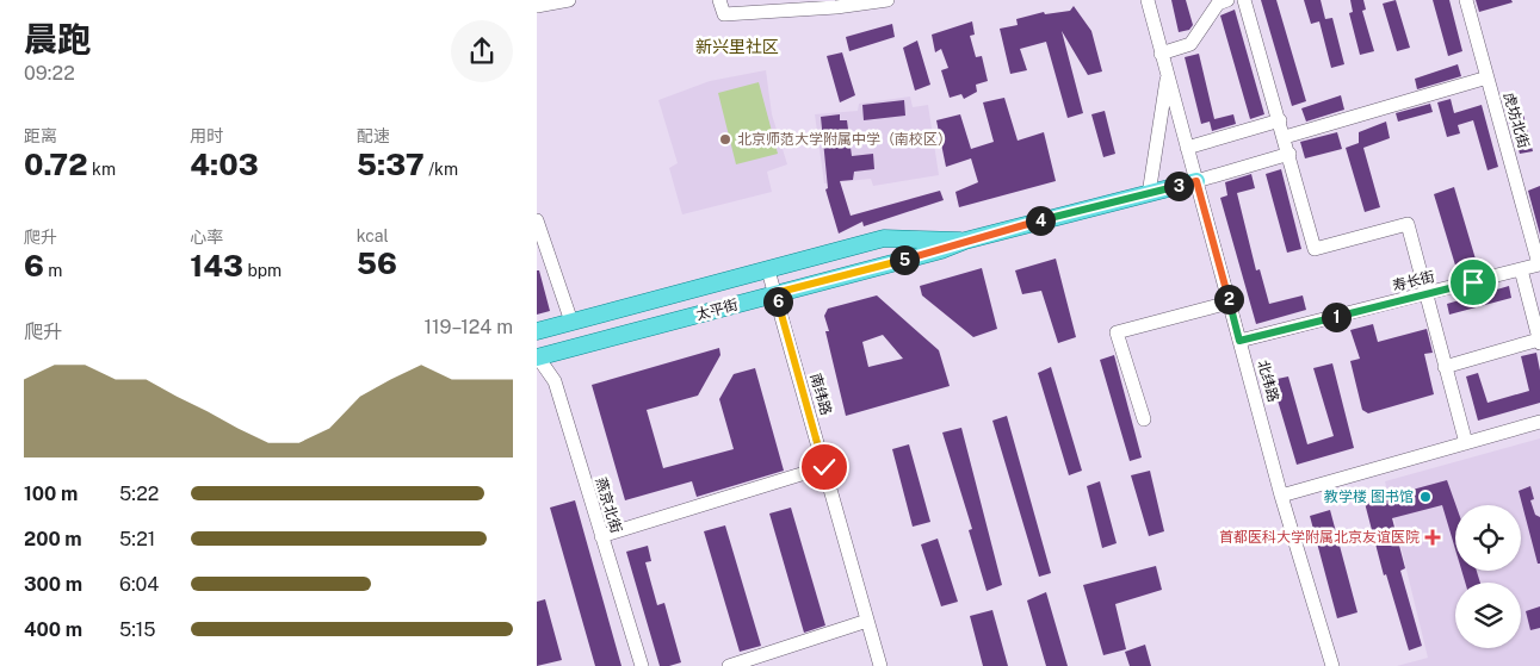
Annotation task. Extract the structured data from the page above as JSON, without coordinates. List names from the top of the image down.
{
  "streets": {
    "main road": ["太平街"],
    "street": [
      "虎坊北街",
      "寿长街",
      "北纬路",
      "南纬路",
      "燕京北街"
    ]
  },
  "crossings": [
    ["虎坊北街", "寿长街"],
    ["寿长街", "北纬路"],
    ["太平街", "北纬路"],
    ["太平街", "南纬路"],
    ["太平街", "燕京北街"]
  ],
  "districts": ["新兴里社区"],
  "places": {
    "other": ["北京师范大学附属中学（南校区）", "教学楼 图书馆"],
    "health": ["首都医科大学附属北京友谊医院"]
  },
  "page": {
    "heading": ["晨跑", "09:22"],
    "stats": [
      ["距离", "0.72 km"],
      ["用时", "4:03"],
      ["配速", "5:37 /km"],
      ["爬升", "6 m"],
      ["心率", "143 bpm"],
      ["kcal", "56"]
    ],
    "pins": [
      "3",
      "4",
      "5",
      "2",
      "6",
      "1"
    ],
    "chart": ["爬升", "119–124 m"],
    "list": [
      {
        "name": "100 m",
        "note": "5:22"
      },
      {
        "name": "200 m",
        "note": "5:21"
      },
      {
        "name": "300 m",
        "note": "6:04"
      },
      {
        "name": "400 m",
        "note": "5:15"
      }
    ]
  }
}
